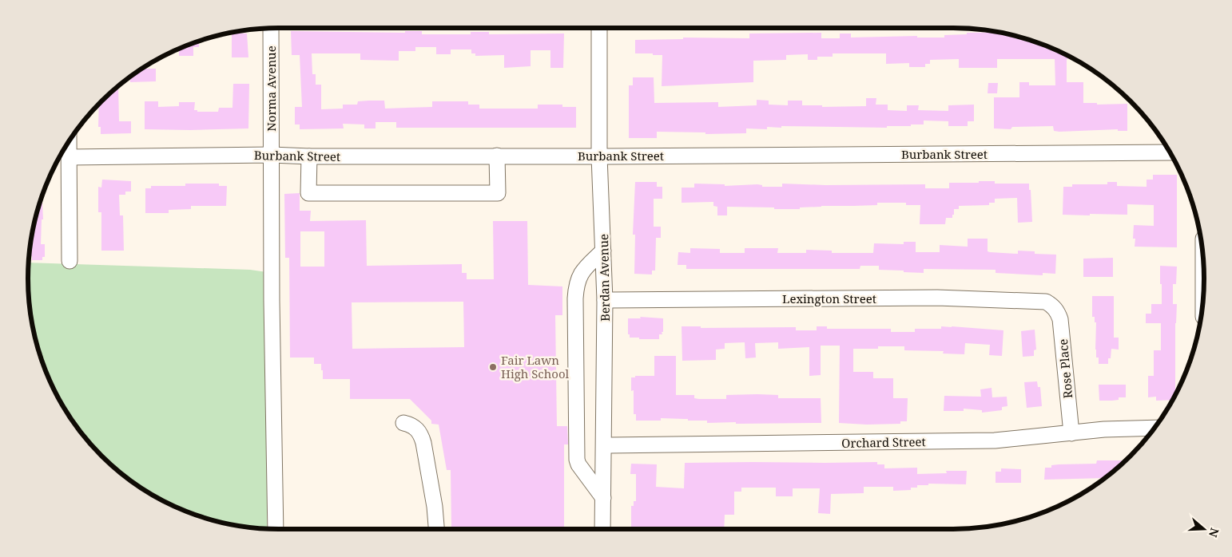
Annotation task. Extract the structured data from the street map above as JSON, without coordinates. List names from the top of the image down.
{
  "streets": {
    "street": [
      "Norma Avenue",
      "Burbank Street",
      "Berdan Avenue",
      "Lexington Street",
      "Rose Place",
      "Orchard Street"
    ]
  },
  "crossings": [
    ["Norma Avenue", "Burbank Street"],
    ["Burbank Street", "Berdan Avenue"],
    ["Berdan Avenue", "Lexington Street"],
    ["Berdan Avenue", "Orchard Street"],
    ["Lexington Street", "Rose Place"],
    ["Rose Place", "Orchard Street"]
  ],
  "places": ["Fair Lawn High School"],
  "north": "right"
}
